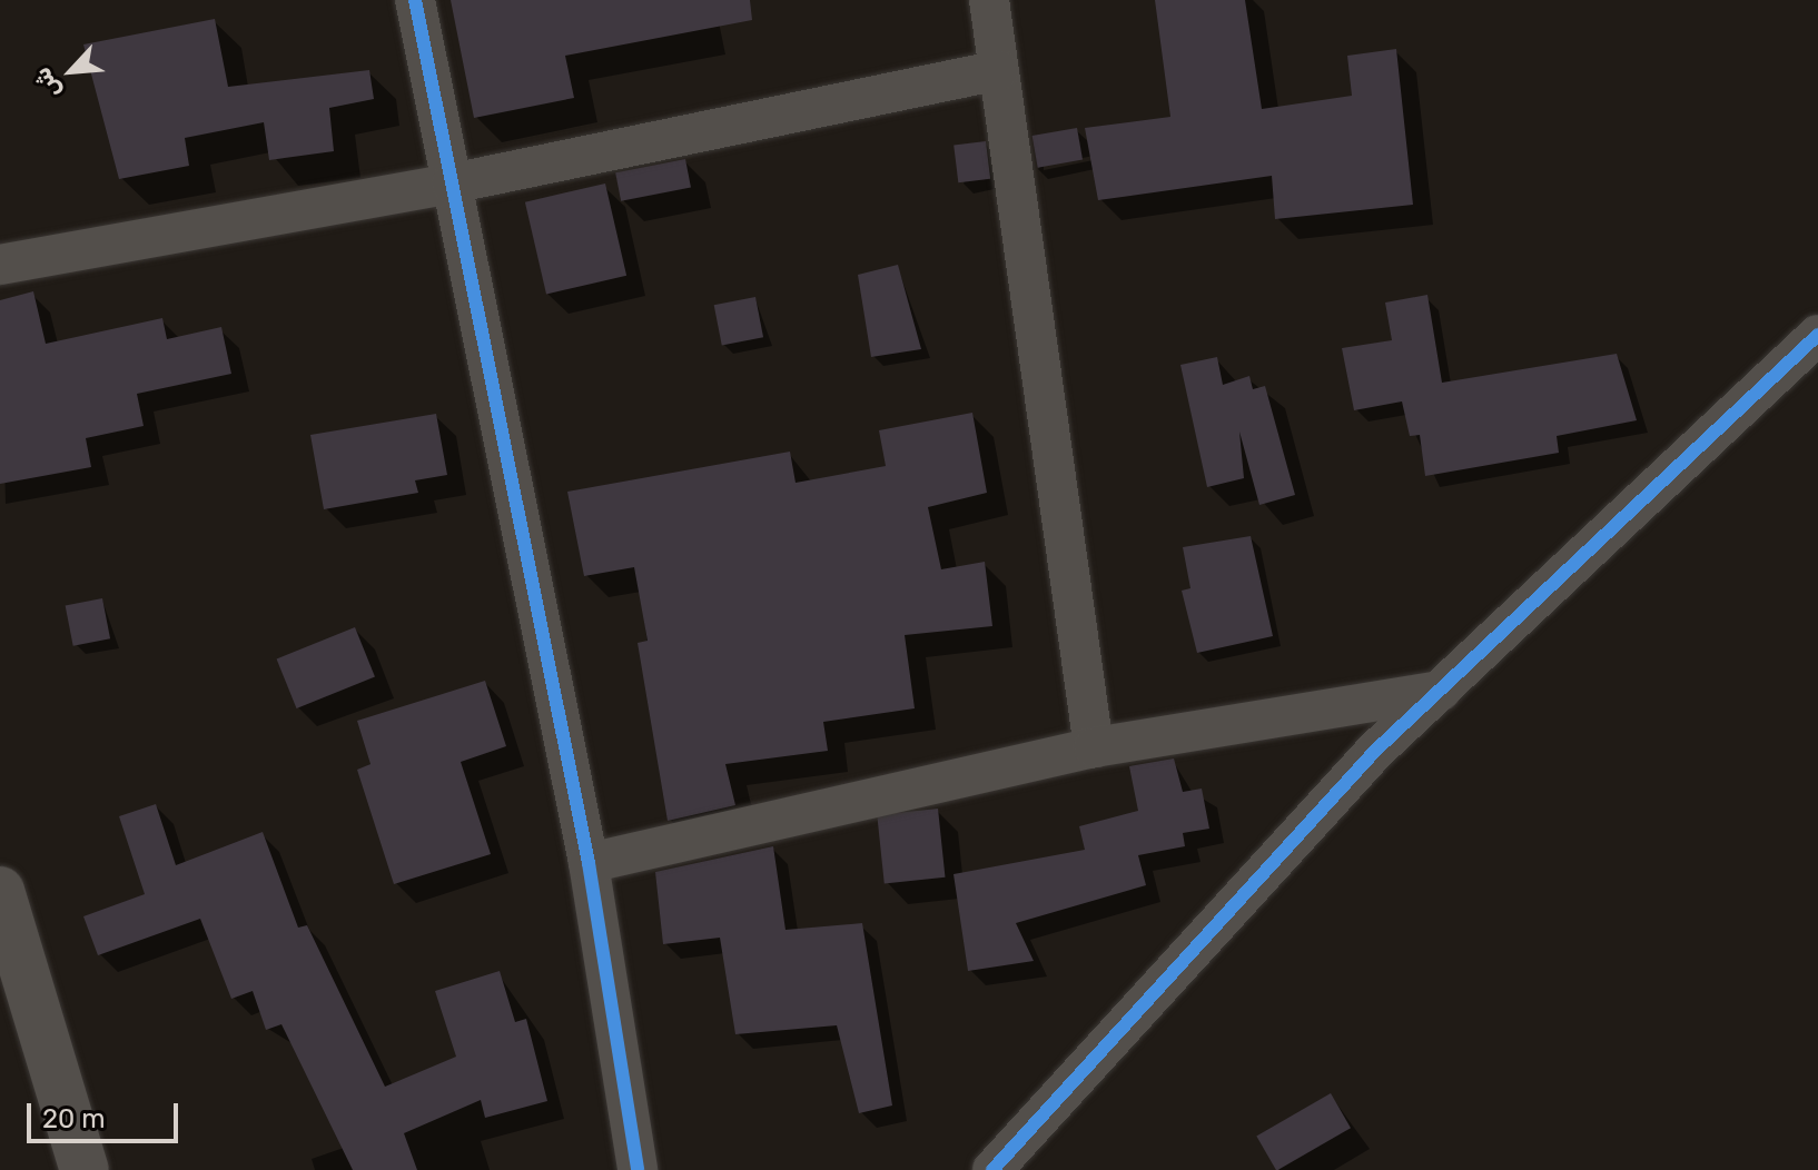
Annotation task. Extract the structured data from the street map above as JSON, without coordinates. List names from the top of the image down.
{
  "scale_bar": "20 m",
  "north": "bottom left"
}
